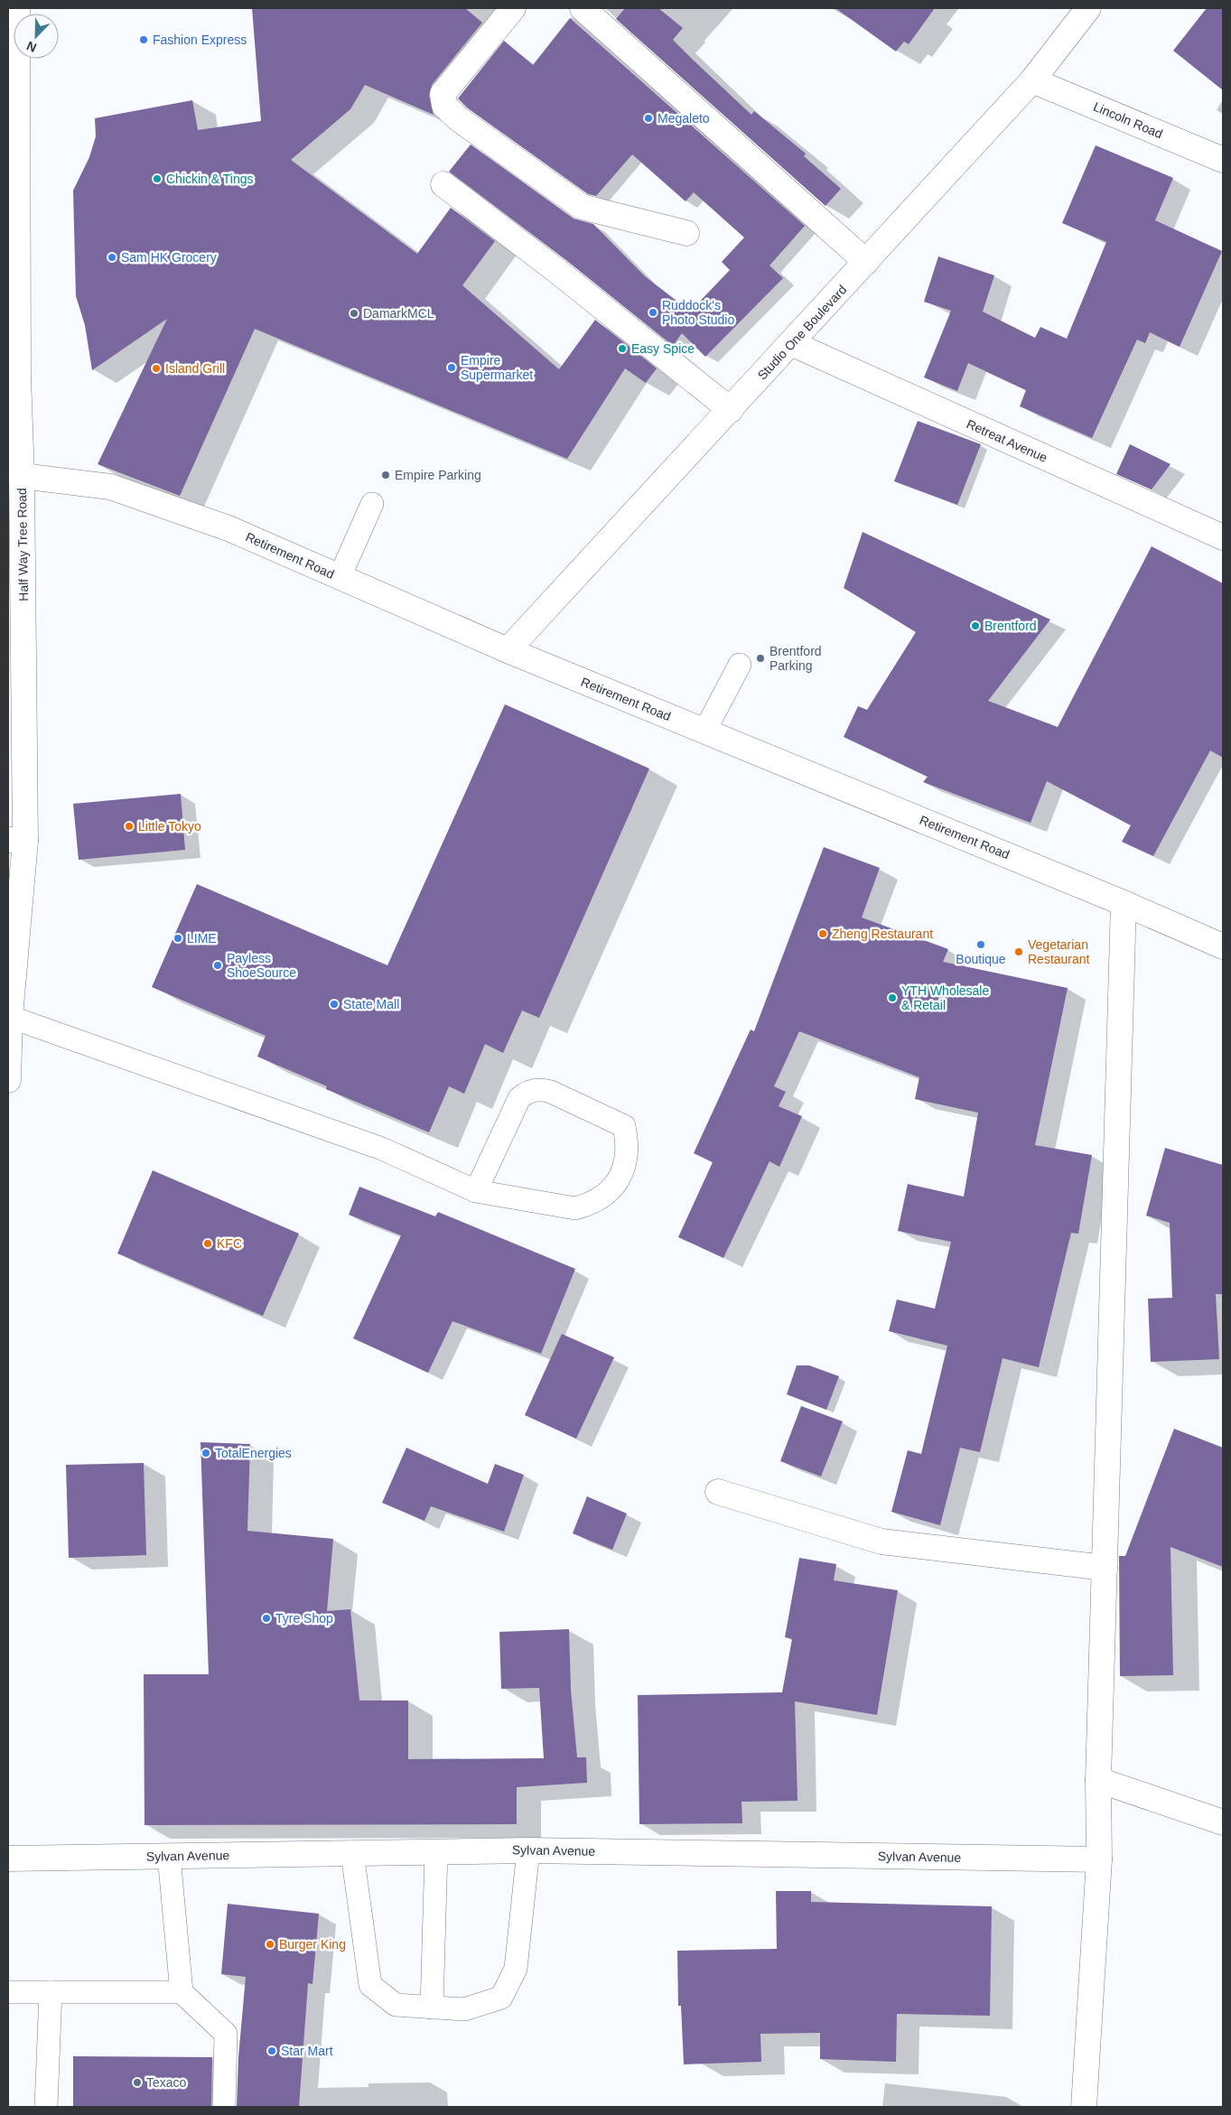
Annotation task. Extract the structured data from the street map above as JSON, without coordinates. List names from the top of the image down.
{
  "streets": {
    "street": [
      "Lincoln Road",
      "Studio One Boulevard",
      "Retreat Avenue",
      "Half Way Tree Road",
      "Retirement Road",
      "Sylvan Avenue"
    ]
  },
  "crossings": [
    ["Lincoln Road", "Studio One Boulevard"],
    ["Studio One Boulevard", "Retreat Avenue"],
    ["Studio One Boulevard", "Retirement Road"],
    ["Half Way Tree Road", "Retirement Road"]
  ],
  "places": [
    "Fashion Express",
    "Megaleto",
    "Chickin & Tings",
    "Sam HK Grocery",
    "Ruddock's Photo Studio",
    "DamarkMCL",
    "Easy Spice",
    "Empire Supermarket",
    "Island Grill",
    "Empire Parking",
    "Brentford",
    "Brentford Parking",
    "Little Tokyo",
    "Zheng Restaurant",
    "LIME",
    "Boutique",
    "Vegetarian Restaurant",
    "Payless ShoeSource",
    "YTH Wholesale & Retail",
    "State Mall",
    "KFC",
    "TotalEnergies",
    "Tyre Shop",
    "Burger King",
    "Star Mart",
    "Texaco"
  ],
  "north": "bottom left"
}
